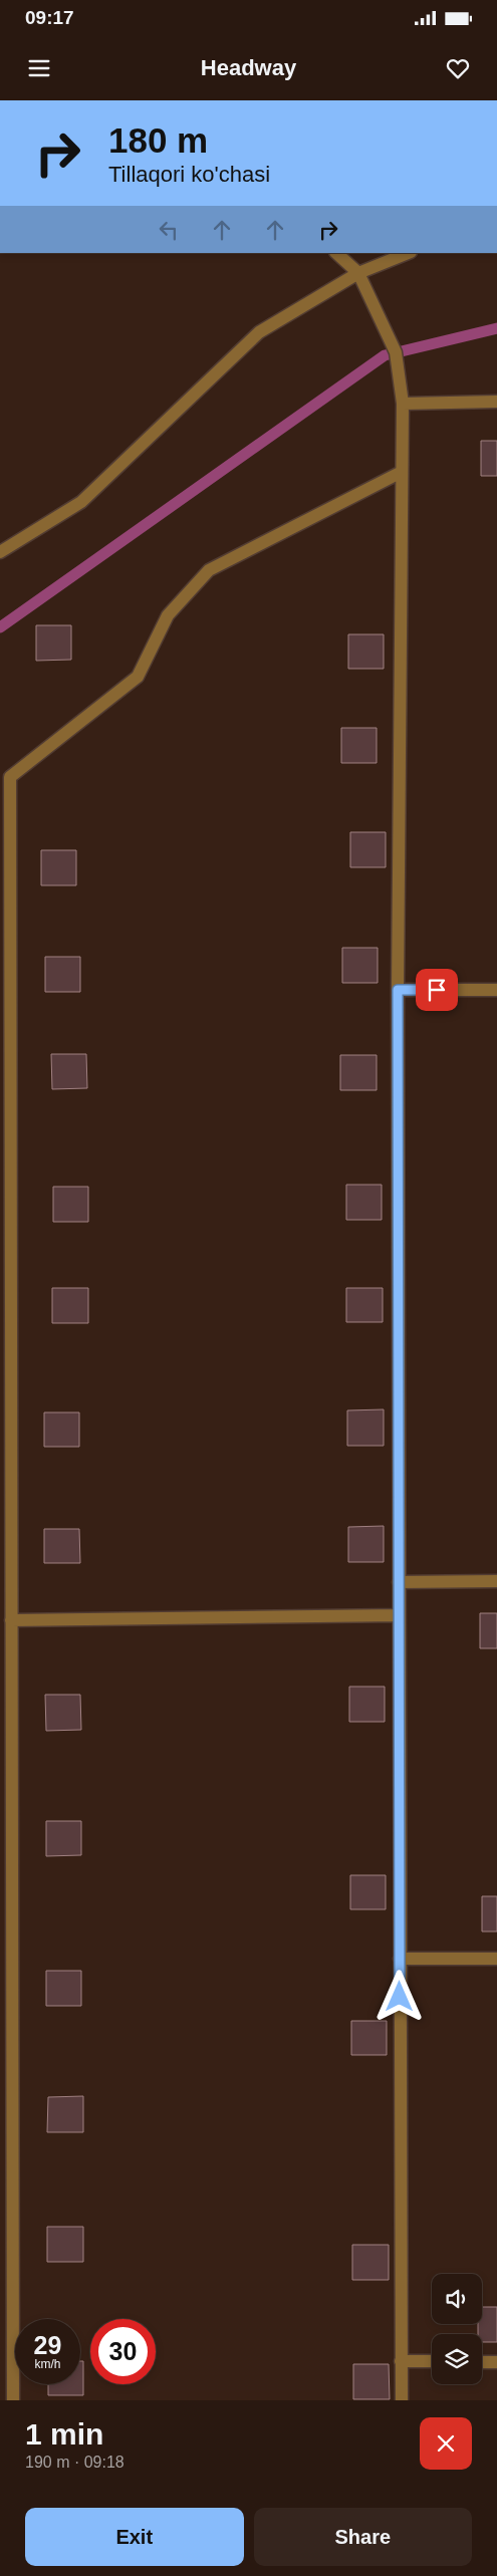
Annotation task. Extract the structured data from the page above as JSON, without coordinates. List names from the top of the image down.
{
  "page": {
    "status": "09:17",
    "header": "Headway",
    "turn": ["180 m", "Tillaqori ko'chasi"],
    "speed": "29 km/h",
    "limit": "30",
    "heading": ["1 min", "190 m · 09:18"],
    "buttons": ["Exit", "Share"]
  }
}
